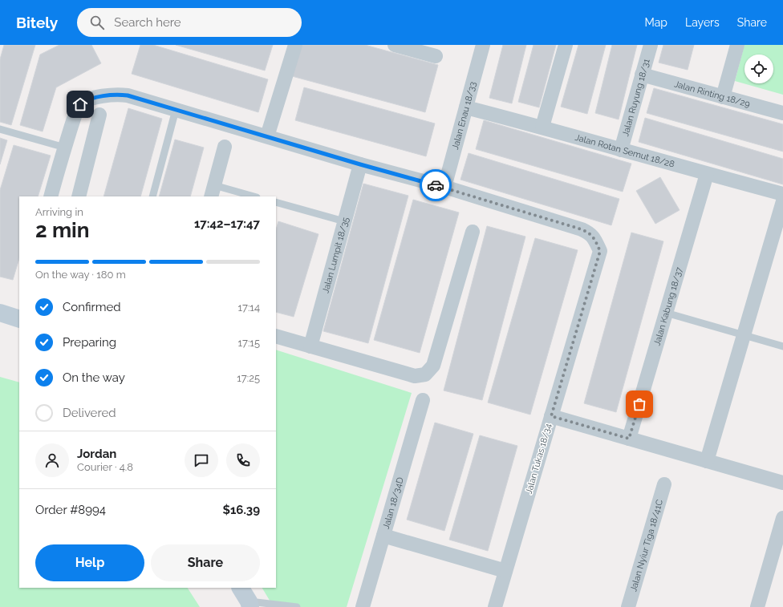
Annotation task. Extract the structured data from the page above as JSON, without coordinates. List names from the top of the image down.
{
  "streets": {
    "street": [
      "Jalan Rinting 18/29",
      "Jalan Ruyung 18/31",
      "Jalan Enau 18/33",
      "Jalan Rotan Semut 18/28",
      "Jalan Lumpit 18/35",
      "Jalan Kabung 18/37",
      "Jalan Tukas 18/34",
      "Jalan 18/34D",
      "Jalan Nyiur Tiga 18/41C"
    ]
  },
  "crossings": [
    ["Jalan Rinting 18/29", "Jalan Ruyung 18/31"],
    ["Jalan Ruyung 18/31", "Jalan Rotan Semut 18/28"],
    ["Jalan Enau 18/33", "Jalan Rotan Semut 18/28"],
    ["Jalan Enau 18/33", "Jalan Tukas 18/34"],
    ["Jalan Rotan Semut 18/28", "Jalan Kabung 18/37"],
    ["Jalan Lumpit 18/35", "Jalan Tukas 18/34"]
  ],
  "page": {
    "header": "Bitely",
    "search": "Search here",
    "nav": ["Map", "Layers", "Share"],
    "heading": ["2 min", "Arriving in", "17:42–17:47"],
    "panel": [
      "Jordan",
      "Courier · 4.8",
      "Order #8994",
      "$16.39"
    ],
    "bar": "On the way · 180 m",
    "list": [
      ["Confirmed", "17:14"],
      ["Preparing", "17:15"],
      ["On the way", "17:25"],
      "Delivered"
    ],
    "buttons": ["Help", "Share"]
  }
}
